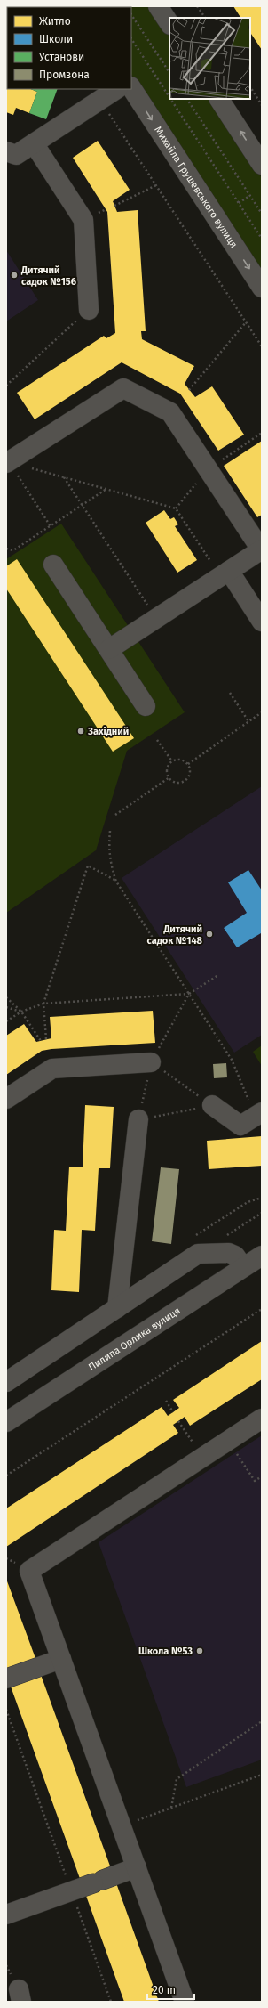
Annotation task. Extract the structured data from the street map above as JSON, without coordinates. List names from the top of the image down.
{
  "streets": {
    "street": ["Михайла Грушевського вулиця", "Пилипа Орлика вулиця"]
  },
  "places": [
    "Дитячий садок №156",
    "Західний",
    "Дитячий садок №148",
    "Школа №53"
  ],
  "legend": [
    "Житло",
    "Школи",
    "Установи",
    "Промзона"
  ],
  "scale_bar": "20 m"
}
